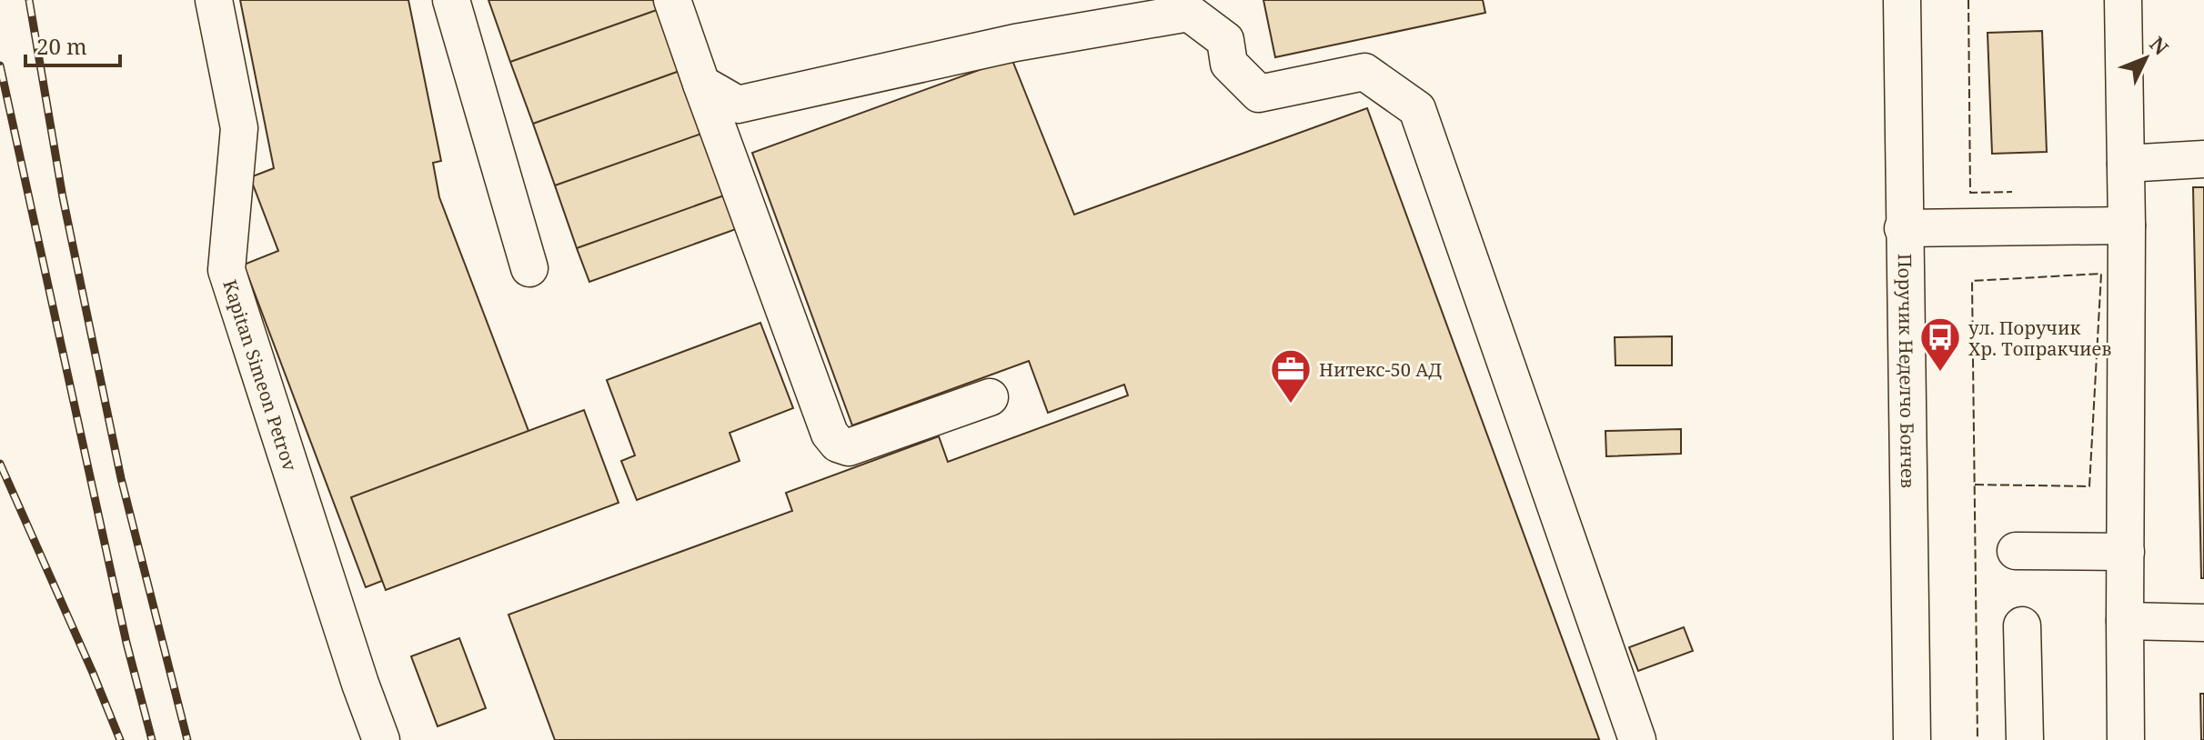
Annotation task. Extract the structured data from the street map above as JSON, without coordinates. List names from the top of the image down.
{
  "streets": {
    "street": ["Поручик Неделчо Бончев", "Kapitan Simeon Petrov"]
  },
  "places": {
    "bus stop": ["ул. Поручик Хр. Топракчиев"],
    "office": ["Нитекс-50 АД"]
  },
  "scale_bar": "20 m",
  "north": "top right"
}
